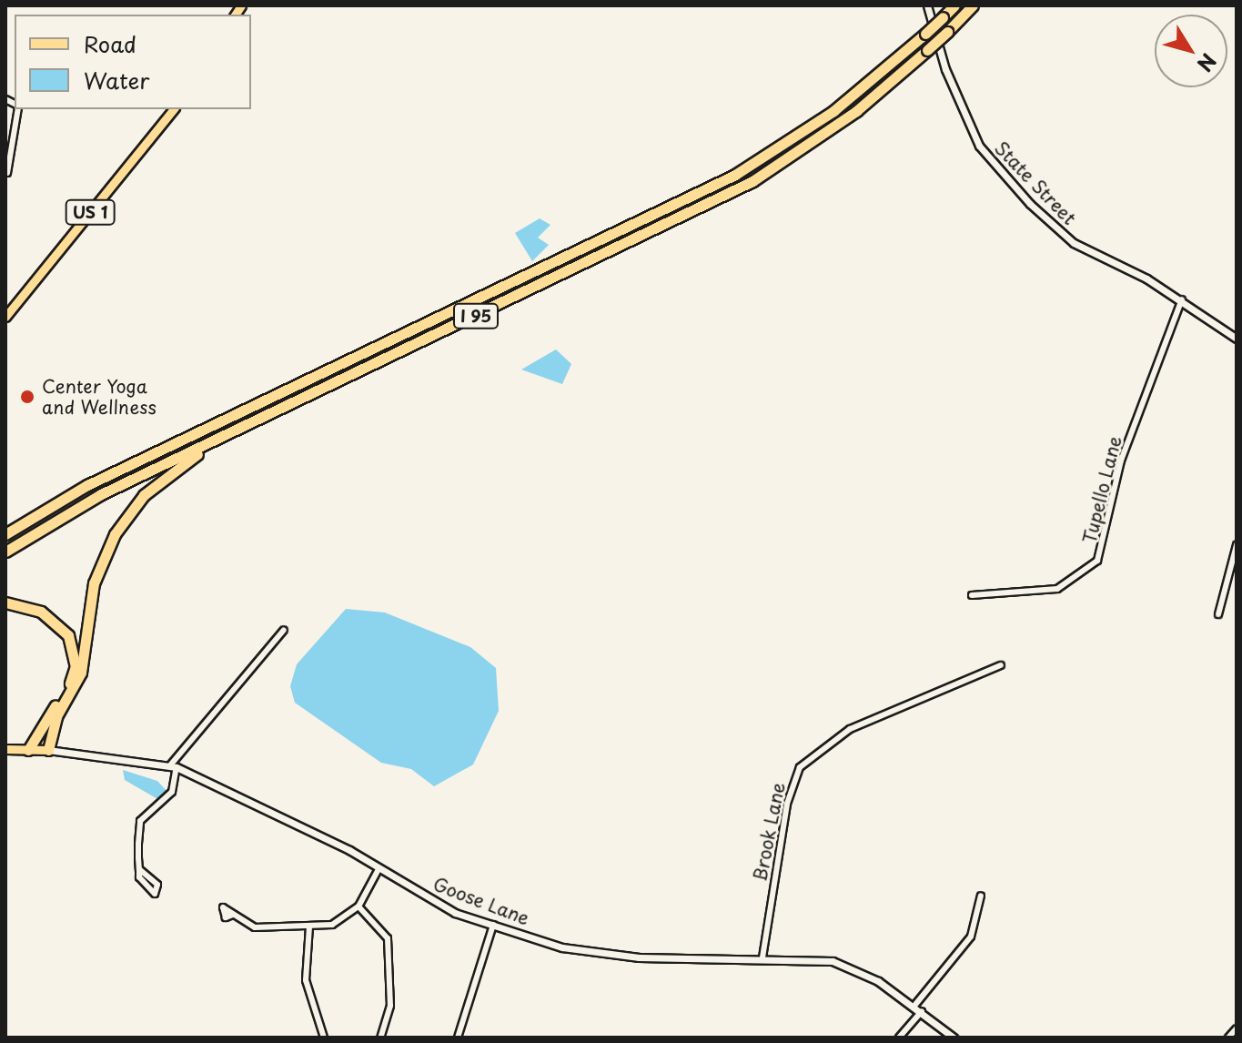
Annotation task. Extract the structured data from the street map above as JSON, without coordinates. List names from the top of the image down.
{
  "streets": {
    "highway": ["I 95"],
    "main road": ["US 1", "Goose Lane"],
    "street": ["State Street", "Tupello Lane", "Brook Lane"]
  },
  "crossings": [
    ["State Street", "Tupello Lane"],
    ["Brook Lane", "Goose Lane"]
  ],
  "places": ["Center Yoga and Wellness"],
  "legend": ["Road", "Water"],
  "north": "bottom right"
}
